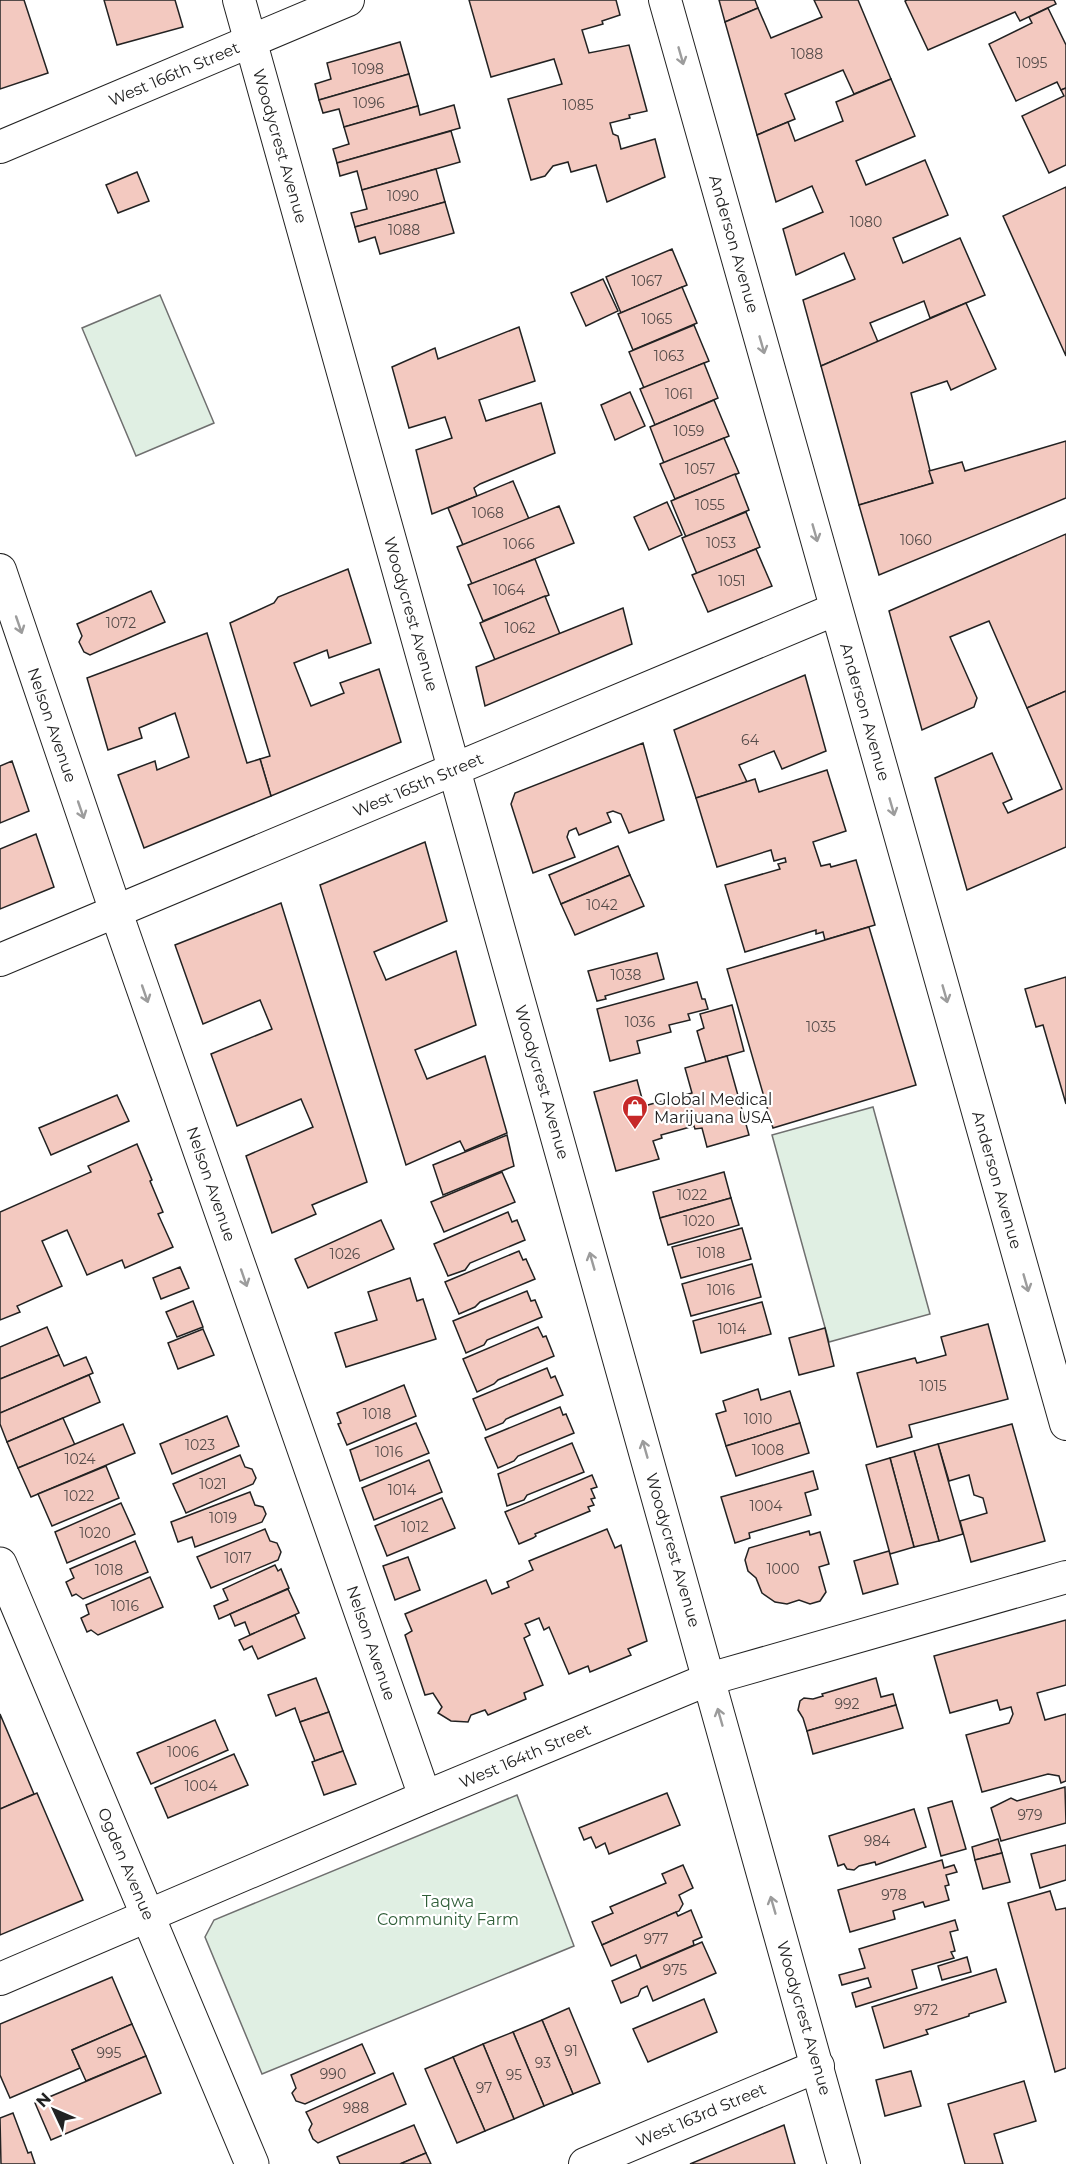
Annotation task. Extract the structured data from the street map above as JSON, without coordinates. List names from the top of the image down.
{
  "streets": {
    "street": [
      "West 166th Street",
      "Woodycrest Avenue",
      "Anderson Avenue",
      "Nelson Avenue",
      "West 165th Street",
      "West 164th Street",
      "Ogden Avenue",
      "West 163rd Street"
    ]
  },
  "crossings": [
    ["West 166th Street", "Woodycrest Avenue"],
    ["Woodycrest Avenue", "West 165th Street"],
    ["Woodycrest Avenue", "West 164th Street"],
    ["Woodycrest Avenue", "West 163rd Street"],
    ["Anderson Avenue", "West 165th Street"],
    ["Nelson Avenue", "West 165th Street"],
    ["Nelson Avenue", "West 164th Street"],
    ["West 164th Street", "Ogden Avenue"]
  ],
  "one_way": ["Woodycrest Avenue", "Anderson Avenue", "Nelson Avenue"],
  "parks": ["Taqwa Community Farm"],
  "places": {
    "shop": ["Global Medical Marijuana USA"]
  },
  "house_numbers": [
    "1088",
    "1095",
    "1098",
    "1096",
    "1085",
    "1090",
    "1080",
    "1088",
    "1067",
    "1065",
    "1063",
    "1061",
    "1059",
    "1057",
    "1055",
    "1068",
    "1060",
    "1053",
    "1066",
    "1051",
    "1064",
    "1072",
    "1062",
    "64",
    "1042",
    "1038",
    "1036",
    "1035",
    "1022",
    "1020",
    "1018",
    "1026",
    "1016",
    "1014",
    "1015",
    "1018",
    "1010",
    "1023",
    "1008",
    "1016",
    "1024",
    "1021",
    "1014",
    "1022",
    "1004",
    "1019",
    "1012",
    "1020",
    "1017",
    "1000",
    "1018",
    "1016",
    "992",
    "1006",
    "1004",
    "979",
    "984",
    "978",
    "977",
    "975",
    "972",
    "91",
    "995",
    "93",
    "990",
    "95",
    "97",
    "988"
  ],
  "north": "top left"
}
